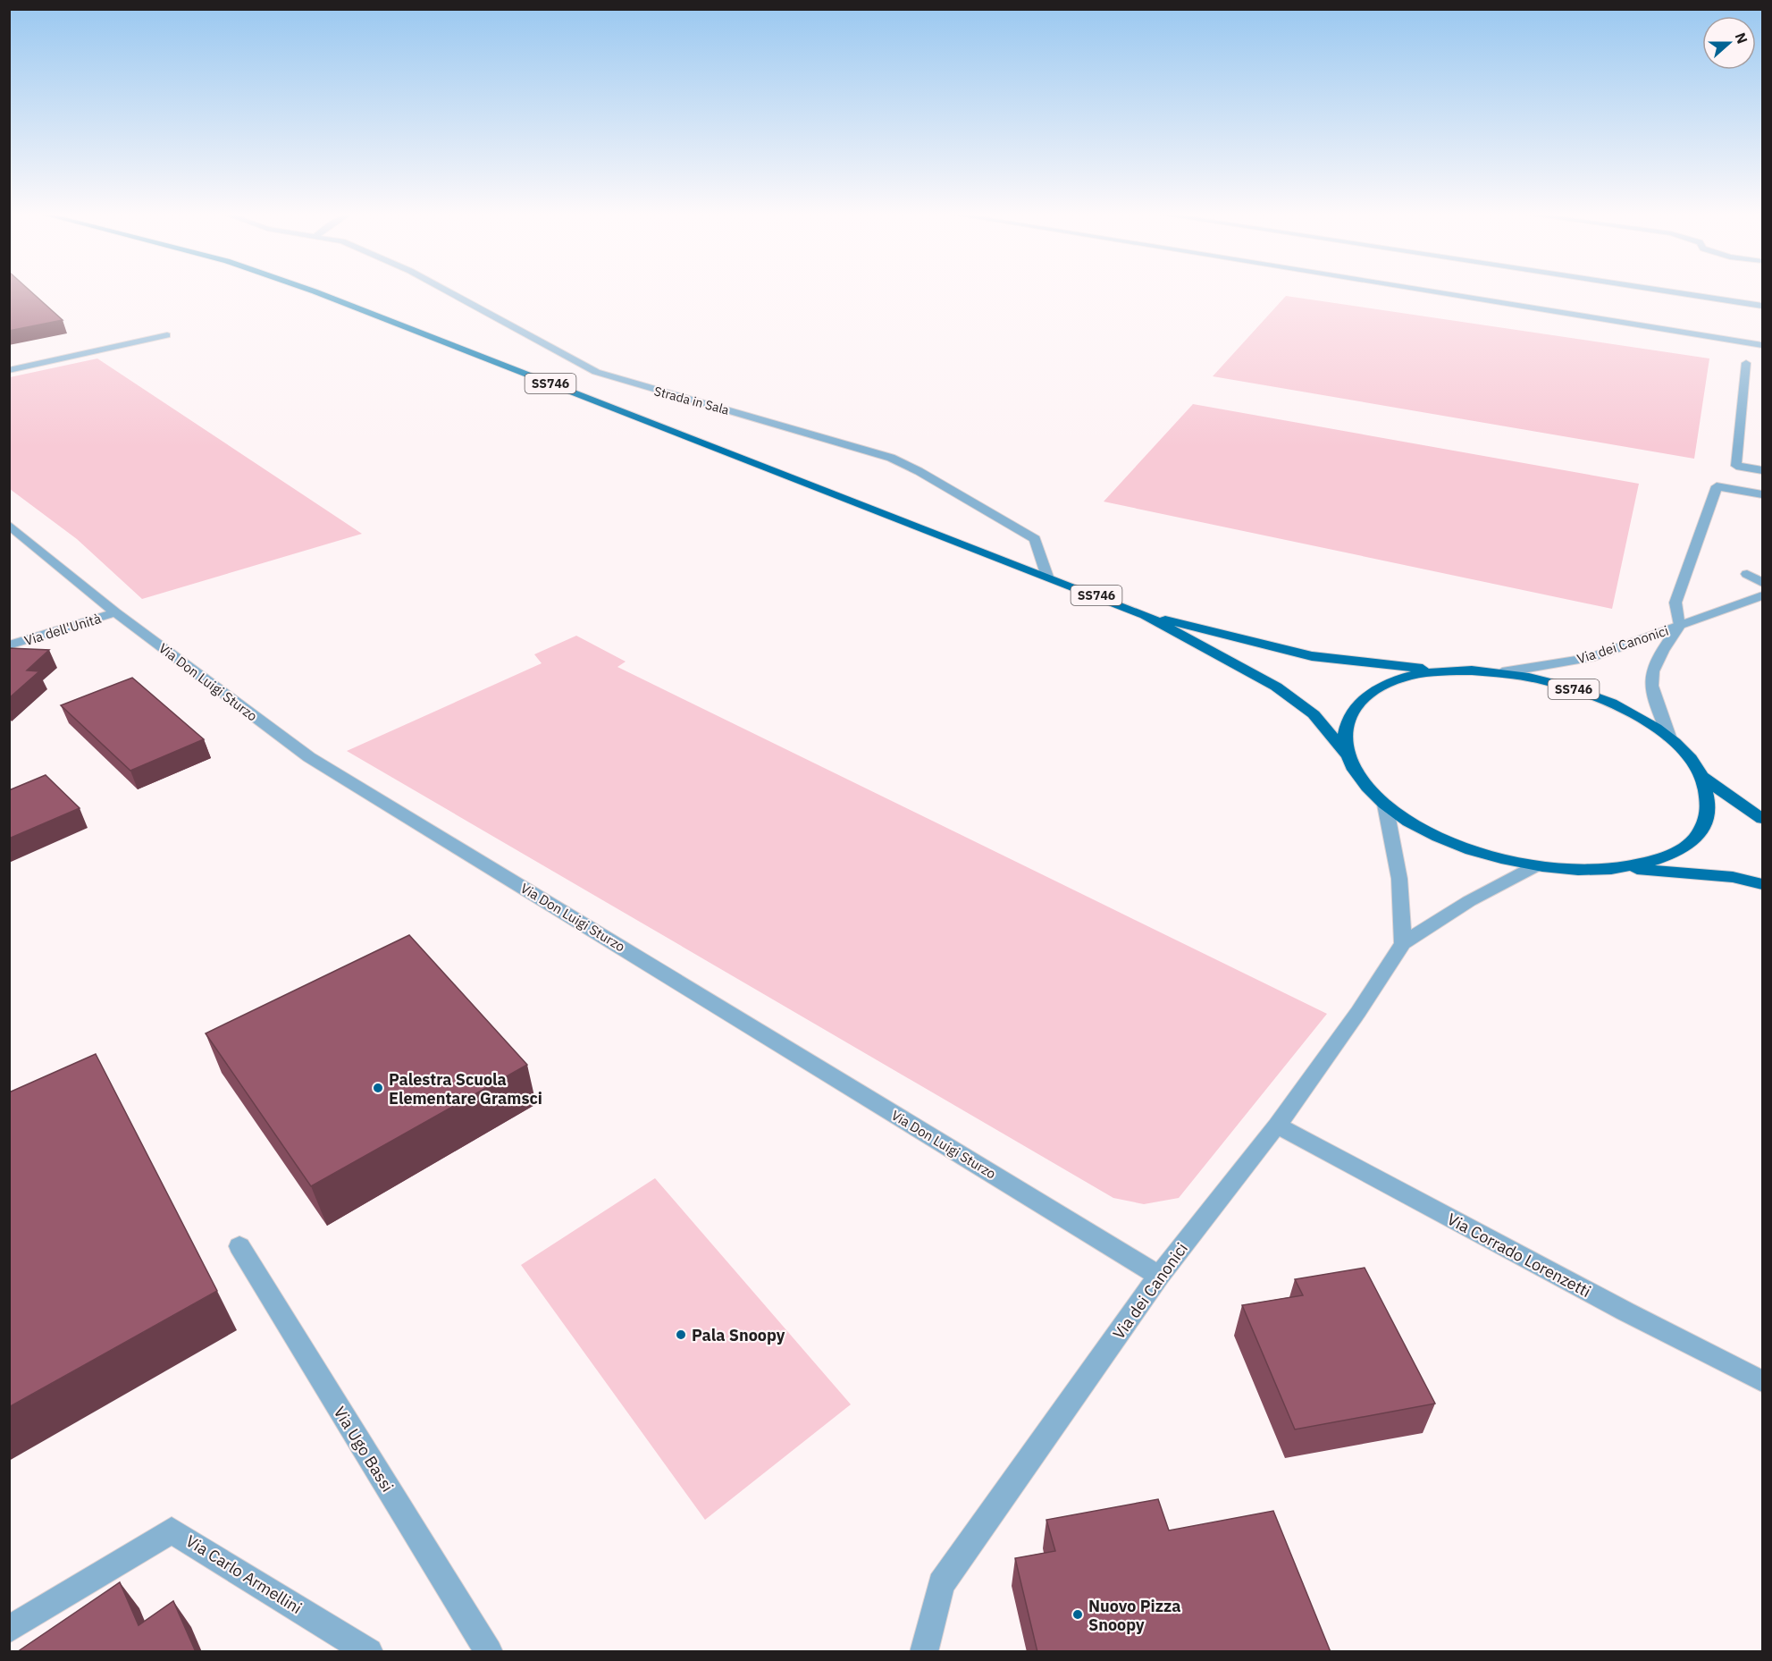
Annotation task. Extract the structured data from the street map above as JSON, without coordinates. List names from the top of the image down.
{
  "streets": {
    "main road": ["SS746"],
    "street": [
      "Strada in Sala",
      "Via dell'Unità",
      "Via dei Canonici",
      "Via Don Luigi Sturzo",
      "Via Corrado Lorenzetti",
      "Via Ugo Bassi",
      "Via Carlo Armellini"
    ]
  },
  "crossings": [
    ["SS746", "Strada in Sala"],
    ["SS746", "Via dei Canonici"],
    ["Via dell'Unità", "Via Don Luigi Sturzo"],
    ["Via dei Canonici", "Via Don Luigi Sturzo"],
    ["Via dei Canonici", "Via Corrado Lorenzetti"]
  ],
  "places": ["Palestra Scuola Elementare Gramsci", "Pala Snoopy", "Nuovo Pizza Snoopy"],
  "north": "right"
}
